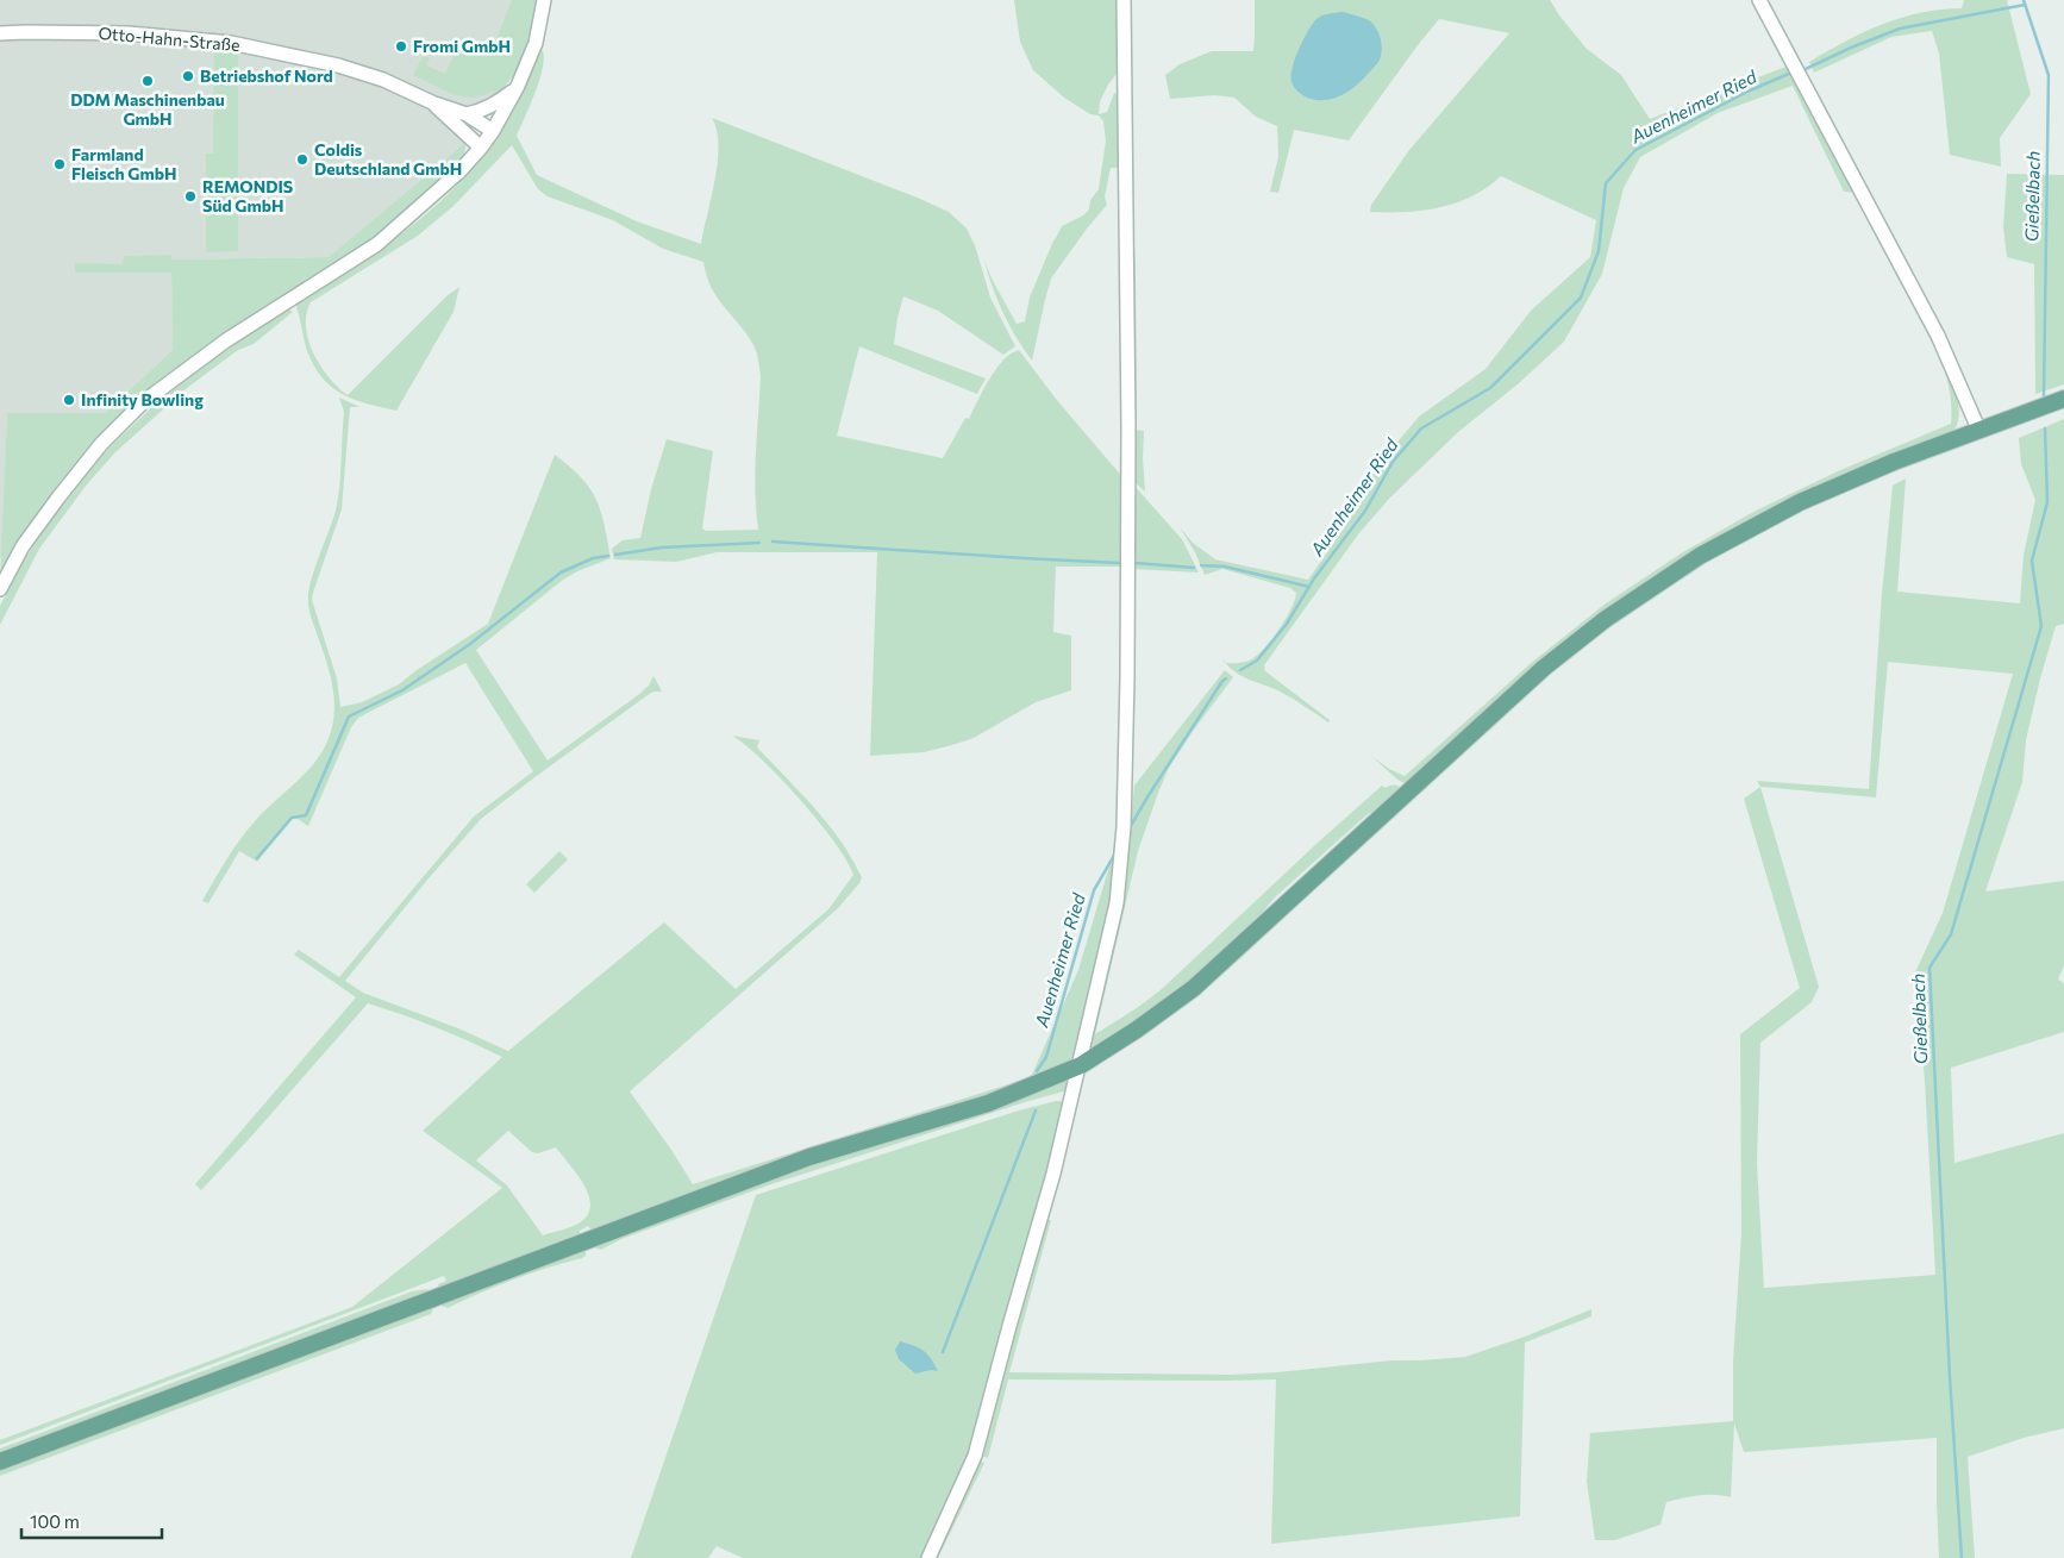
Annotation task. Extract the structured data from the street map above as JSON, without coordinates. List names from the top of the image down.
{
  "streets": {
    "street": ["Otto-Hahn-Straße"]
  },
  "water": ["Auenheimer Ried", "Gießelbach"],
  "places": [
    "Fromi GmbH",
    "Betriebshof Nord",
    "DDM Maschinenbau GmbH",
    "Coldis Deutschland GmbH",
    "Farmland Fleisch GmbH",
    "REMONDIS Süd GmbH",
    "Infinity Bowling"
  ],
  "scale_bar": "100 m"
}
